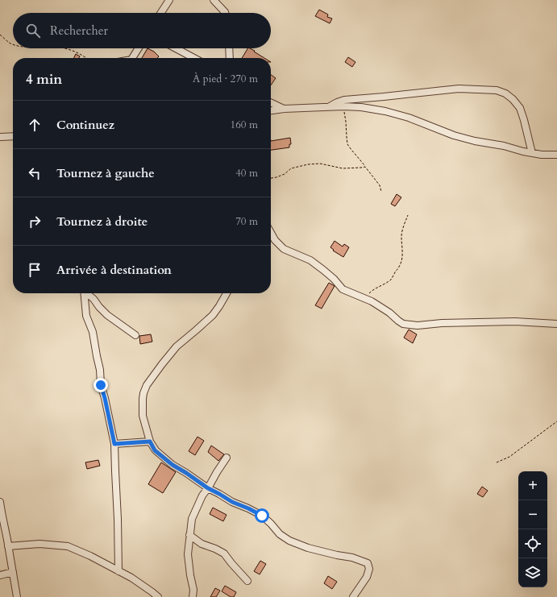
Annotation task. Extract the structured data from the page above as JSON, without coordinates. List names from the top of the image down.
{
  "page": {
    "search": "Rechercher",
    "heading": ["4 min", "À pied · 270 m"],
    "list": [
      ["Continuez", "160 m"],
      ["Tournez à gauche", "40 m"],
      ["Tournez à droite", "70 m"],
      "Arrivée à destination"
    ],
    "map_buttons": ["+", "−"]
  }
}
